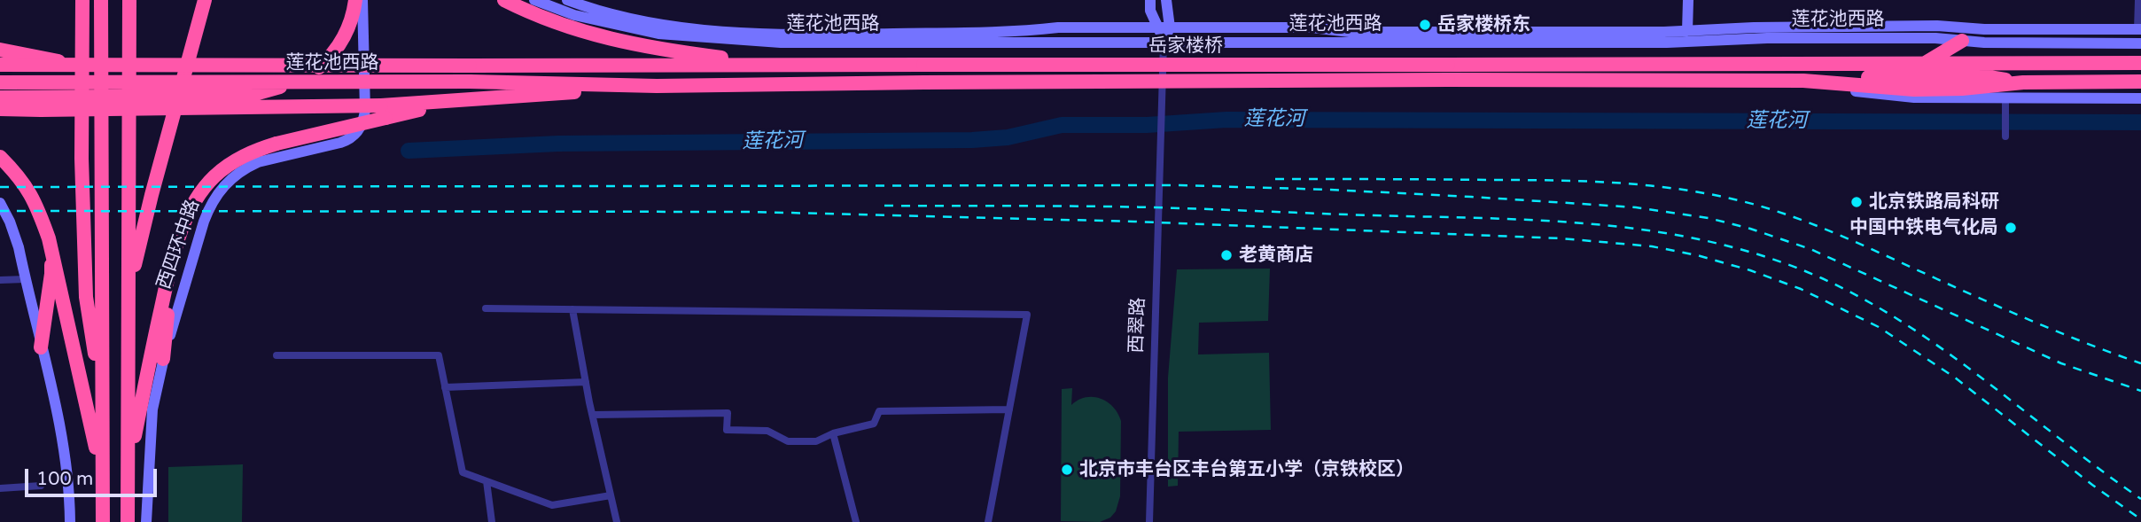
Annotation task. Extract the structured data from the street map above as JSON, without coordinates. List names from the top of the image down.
{
  "streets": {
    "highway": ["莲花池西路", "岳家楼桥", "西四环中路"],
    "street": ["西翠路"]
  },
  "crossings": [
    ["莲花池西路", "岳家楼桥"],
    ["莲花池西路", "西翠路"]
  ],
  "water": ["莲花河"],
  "places": [
    "岳家楼桥东",
    "北京铁路局科研",
    "中国中铁电气化局",
    "老黄商店",
    "北京市丰台区丰台第五小学（京铁校区）"
  ],
  "scale_bar": "100 m"
}
